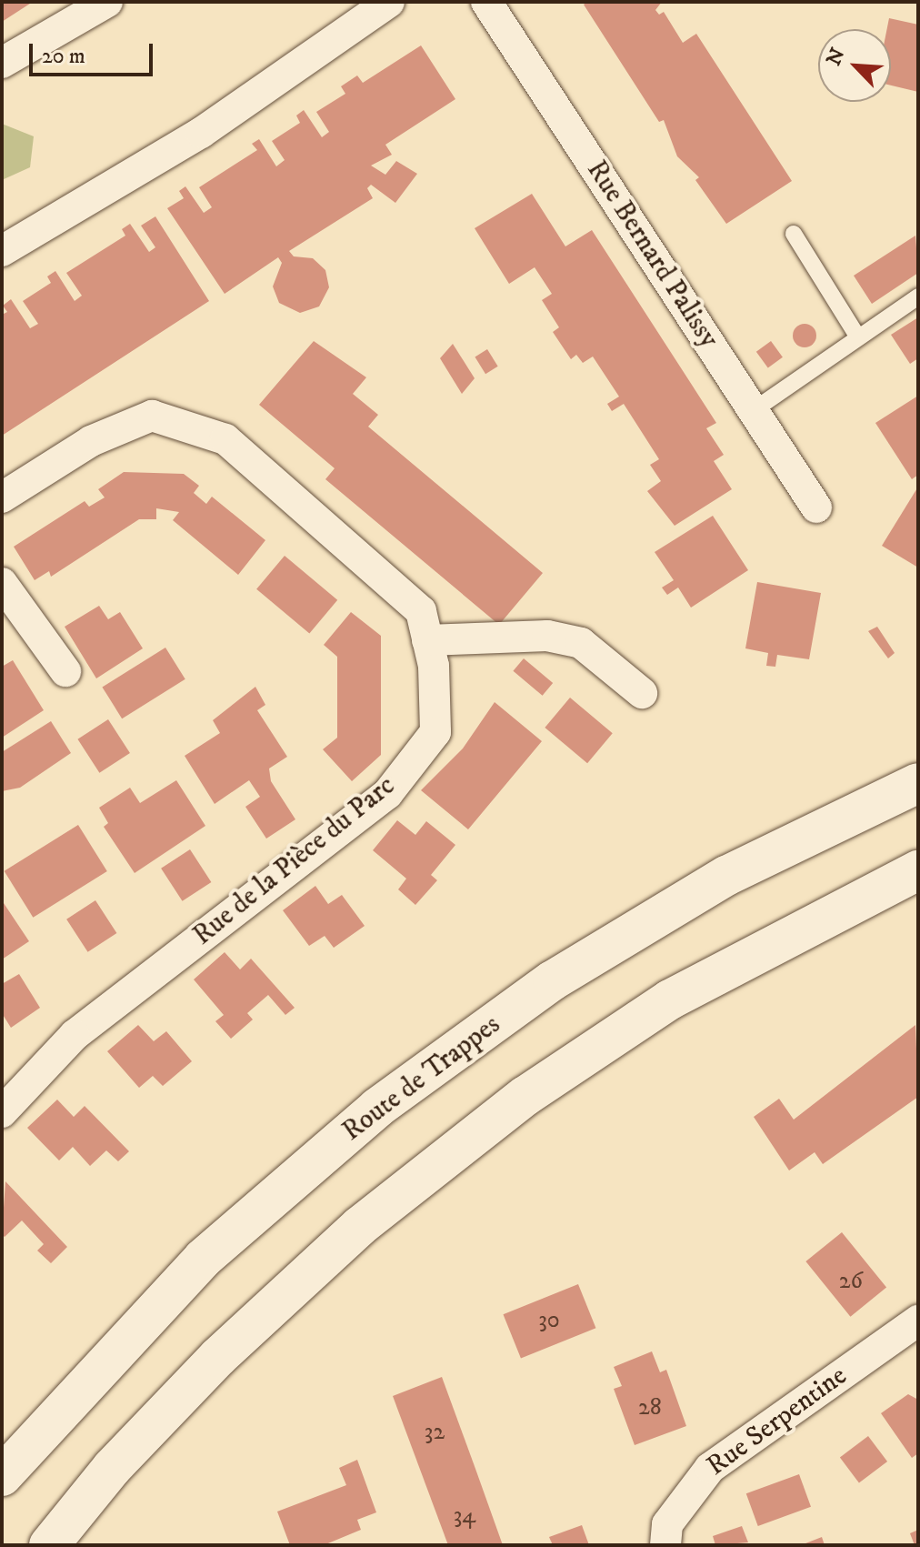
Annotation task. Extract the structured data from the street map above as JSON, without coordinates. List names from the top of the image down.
{
  "streets": {
    "main road": ["Route de Trappes"],
    "street": ["Rue Bernard Palissy", "Rue de la Pièce du Parc", "Rue Serpentine"]
  },
  "house_numbers": [
    "26",
    "30",
    "28",
    "32",
    "34"
  ],
  "scale_bar": "20 m",
  "north": "top left"
}
